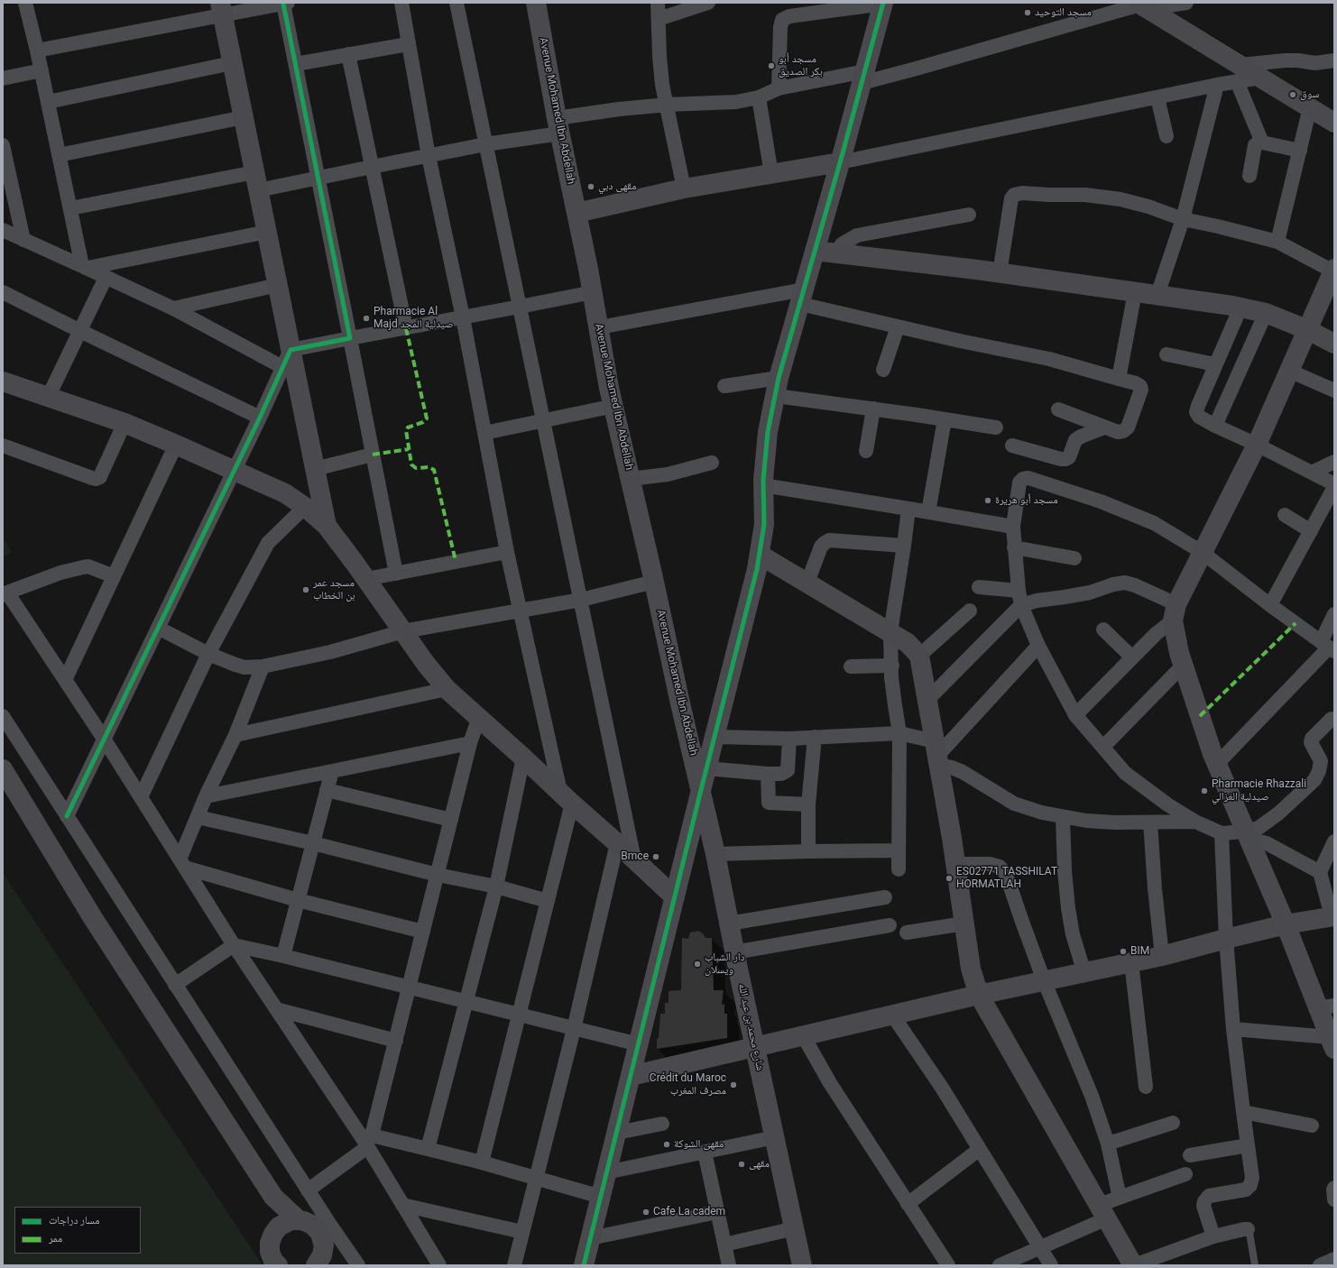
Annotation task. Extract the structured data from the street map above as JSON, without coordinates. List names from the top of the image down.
{
  "streets": {
    "street": ["Avenue Mohamed Ibn Abdellah", "شارع محمد بن عبد الله"]
  },
  "crossings": [
    ["Avenue Mohamed Ibn Abdellah", "شارع محمد بن عبد الله"]
  ],
  "places": [
    "مسجد التوحيد",
    "مسجد أبو بكر الصديق",
    "سوق",
    "مقهى دبي",
    "Pharmacie Al Majd صيدلية المجد",
    "مسجد أبو هريرة",
    "مسجد عمر بن الخطاب",
    "Pharmacie Rhazzali صيدلية الغزالي",
    "Bmce",
    "ES02771 TASSHILAT HORMATLAH",
    "BIM",
    "دار الشباب ويسلان",
    "Crédit du Maroc مصرف المغرب",
    "مقهى الشوكة",
    "مقهى",
    "Cafe La cadem"
  ],
  "legend": ["مسار دراجات", "ممر"]
}
